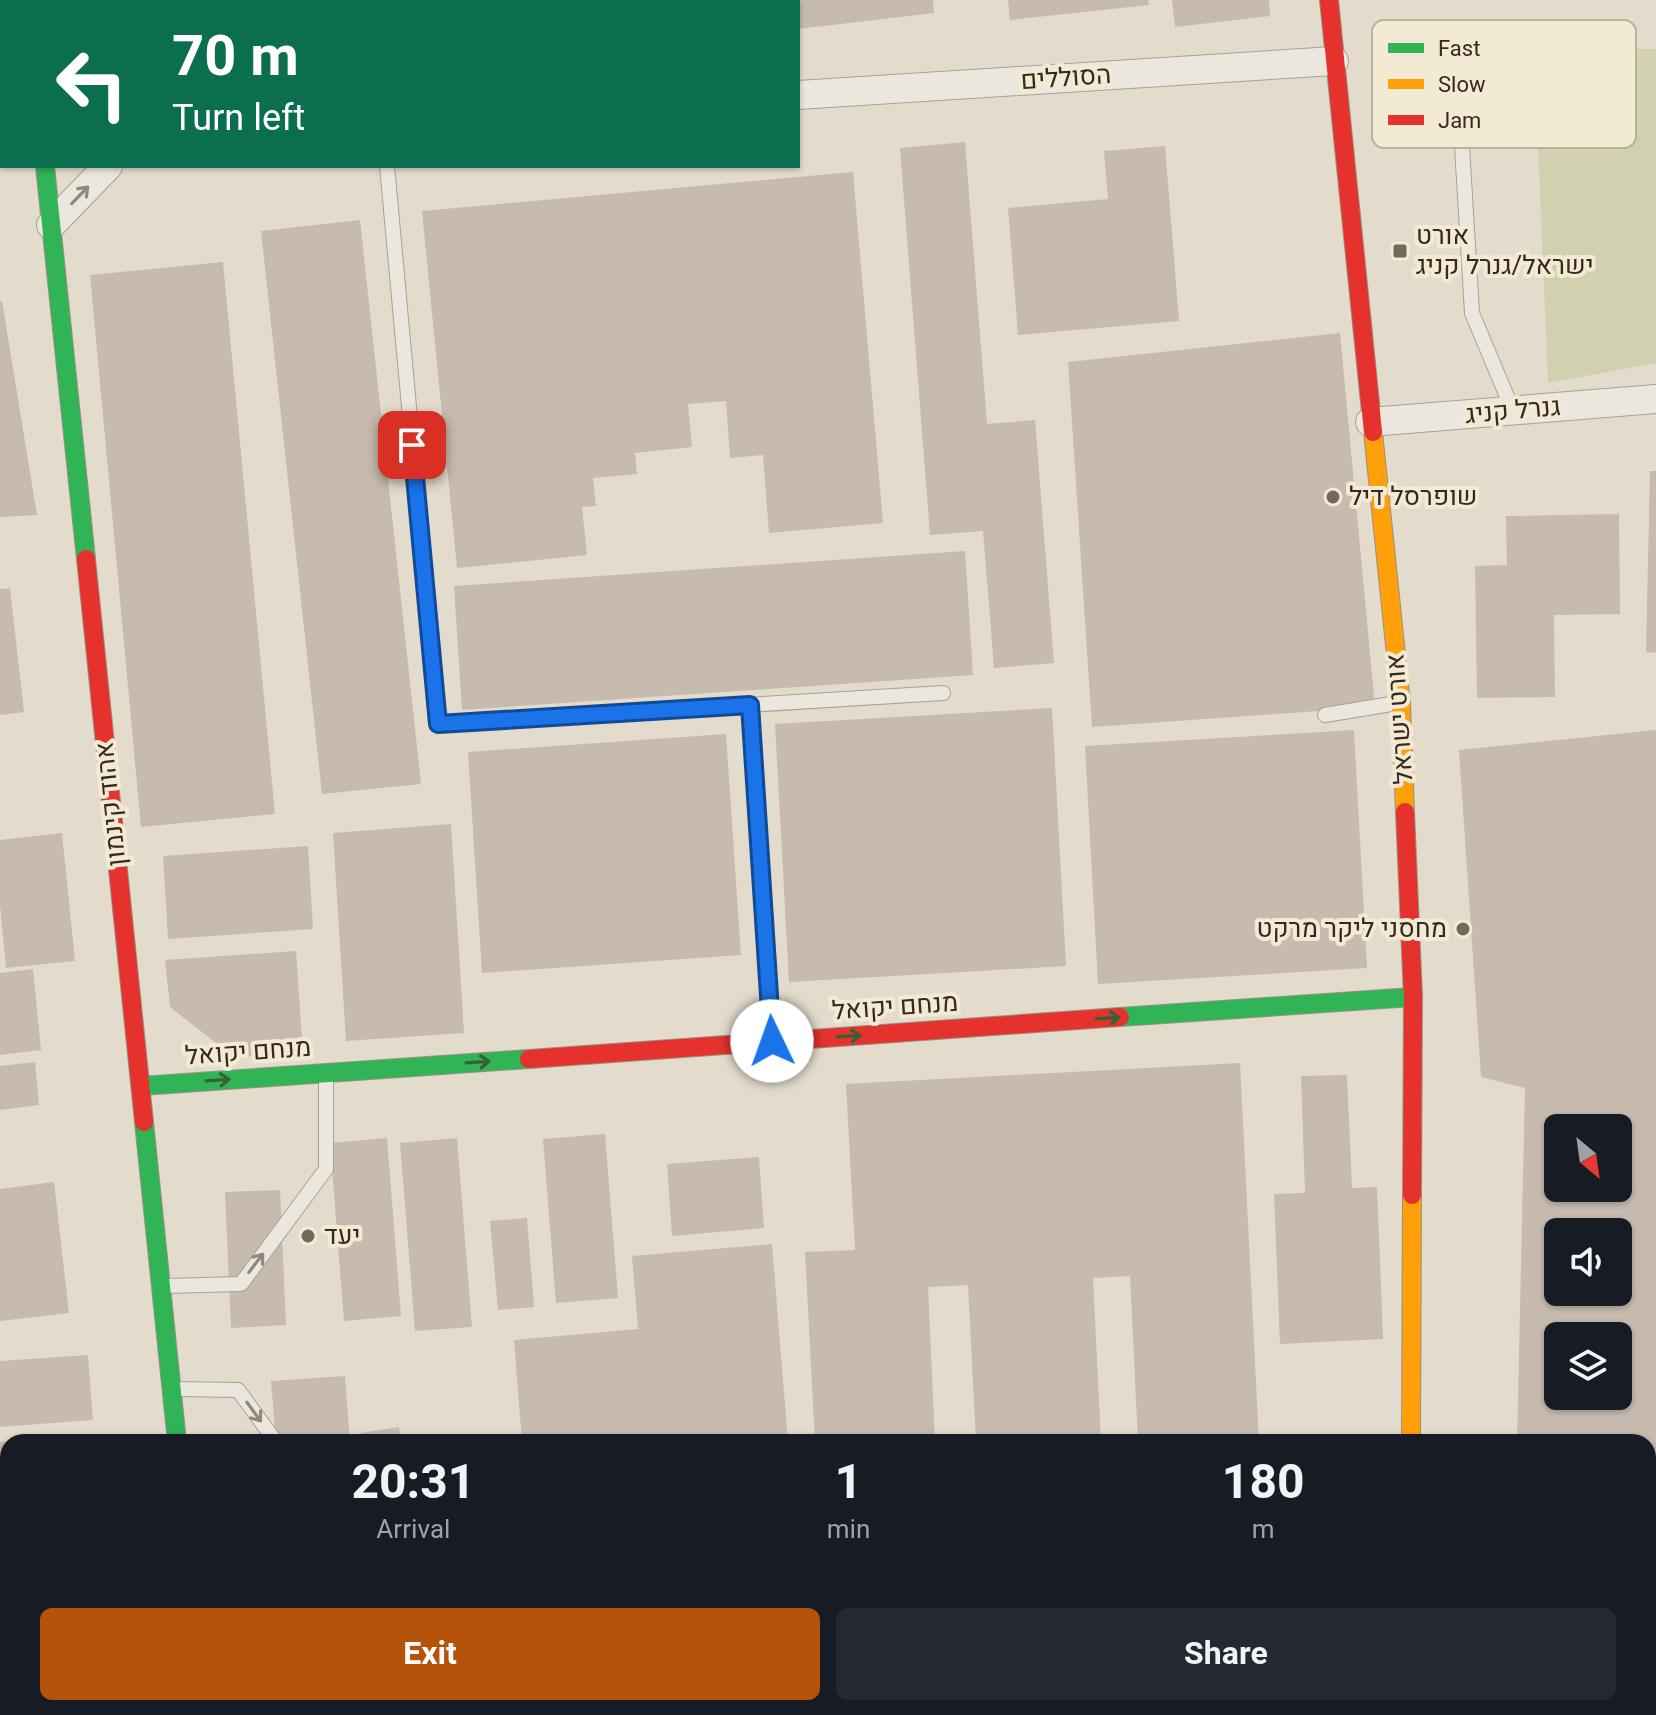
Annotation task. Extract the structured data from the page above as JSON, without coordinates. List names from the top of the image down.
{
  "streets": {
    "street": [
      "הסוללים",
      "גנרל קניג",
      "אורט ישראל",
      "אהוד קינמון",
      "מנחם יקואל"
    ]
  },
  "crossings": [
    ["הסוללים", "אורט ישראל"],
    ["גנרל קניג", "אורט ישראל"],
    ["אורט ישראל", "מנחם יקואל"],
    ["אהוד קינמון", "מנחם יקואל"]
  ],
  "one_way": ["מנחם יקואל"],
  "places": {
    "transit": ["אורט ישראל/גנרל קניג"],
    "other": ["שופרסל דיל", "מחסני ליקר מרקט", "יעד"]
  },
  "legend": ["Fast", "Slow", "Jam"],
  "north": "bottom right",
  "page": {
    "turn": ["70 m", "Turn left"],
    "eta": [
      "20:31",
      "Arrival",
      "1",
      "min",
      "180",
      "m"
    ],
    "buttons": ["Exit", "Share"]
  }
}
